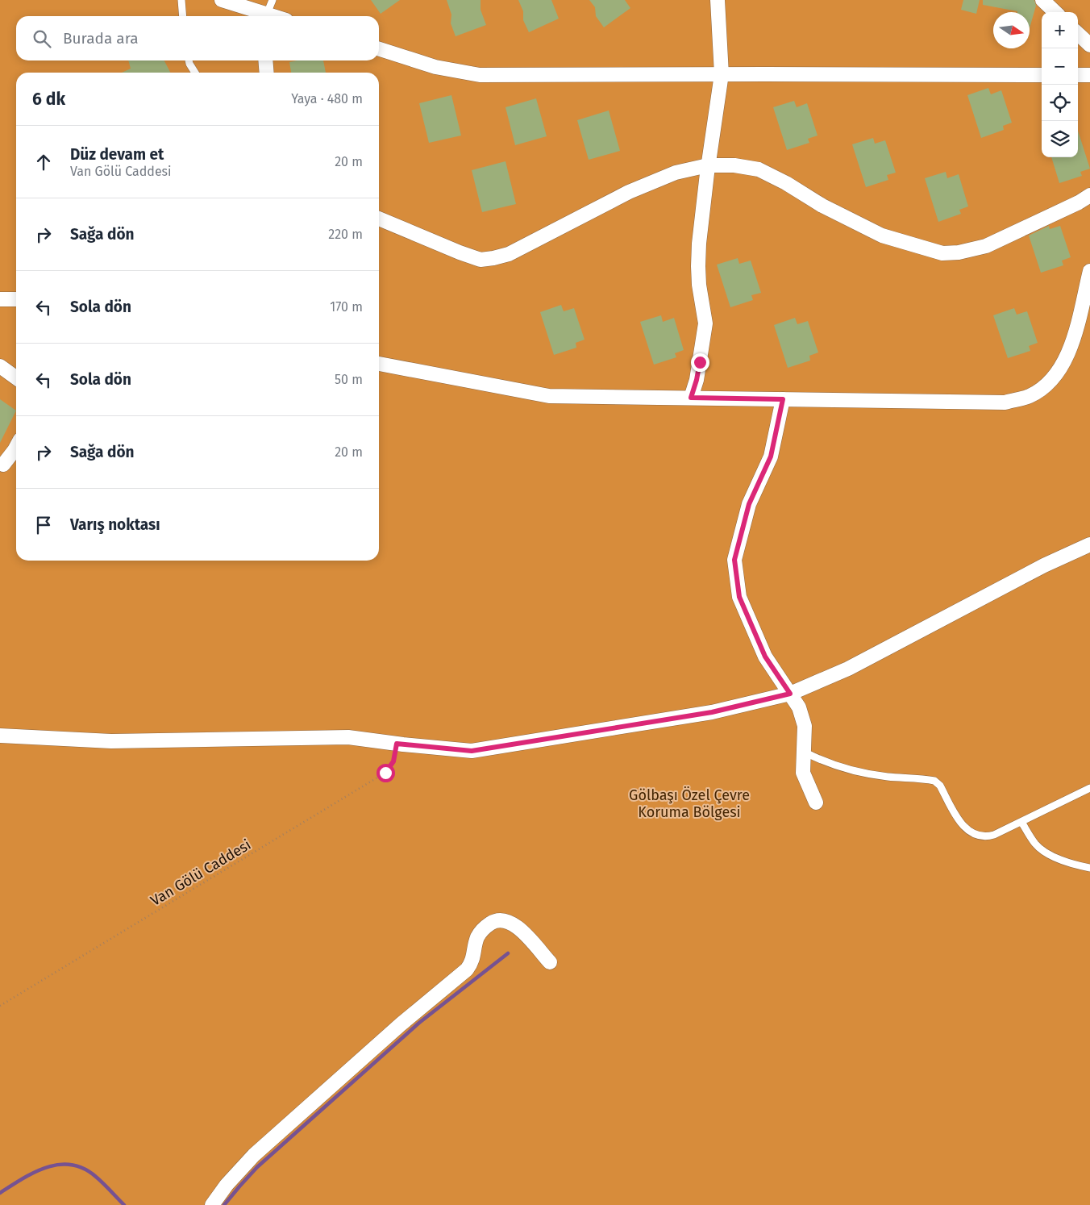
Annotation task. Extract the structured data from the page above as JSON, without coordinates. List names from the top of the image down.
{
  "streets": {
    "path": ["Van Gölü Caddesi"]
  },
  "parks": ["Gölbaşı Özel Çevre Koruma Bölgesi"],
  "north": "right",
  "page": {
    "map_buttons": ["+", "−"],
    "search": "Burada ara",
    "heading": ["6 dk", "Yaya · 480 m"],
    "list": [
      ["Düz devam et", "Van Gölü Caddesi", "20 m"],
      ["Sağa dön", "220 m"],
      ["Sola dön", "170 m"],
      ["Sola dön", "50 m"],
      ["Sağa dön", "20 m"],
      "Varış noktası"
    ]
  }
}
